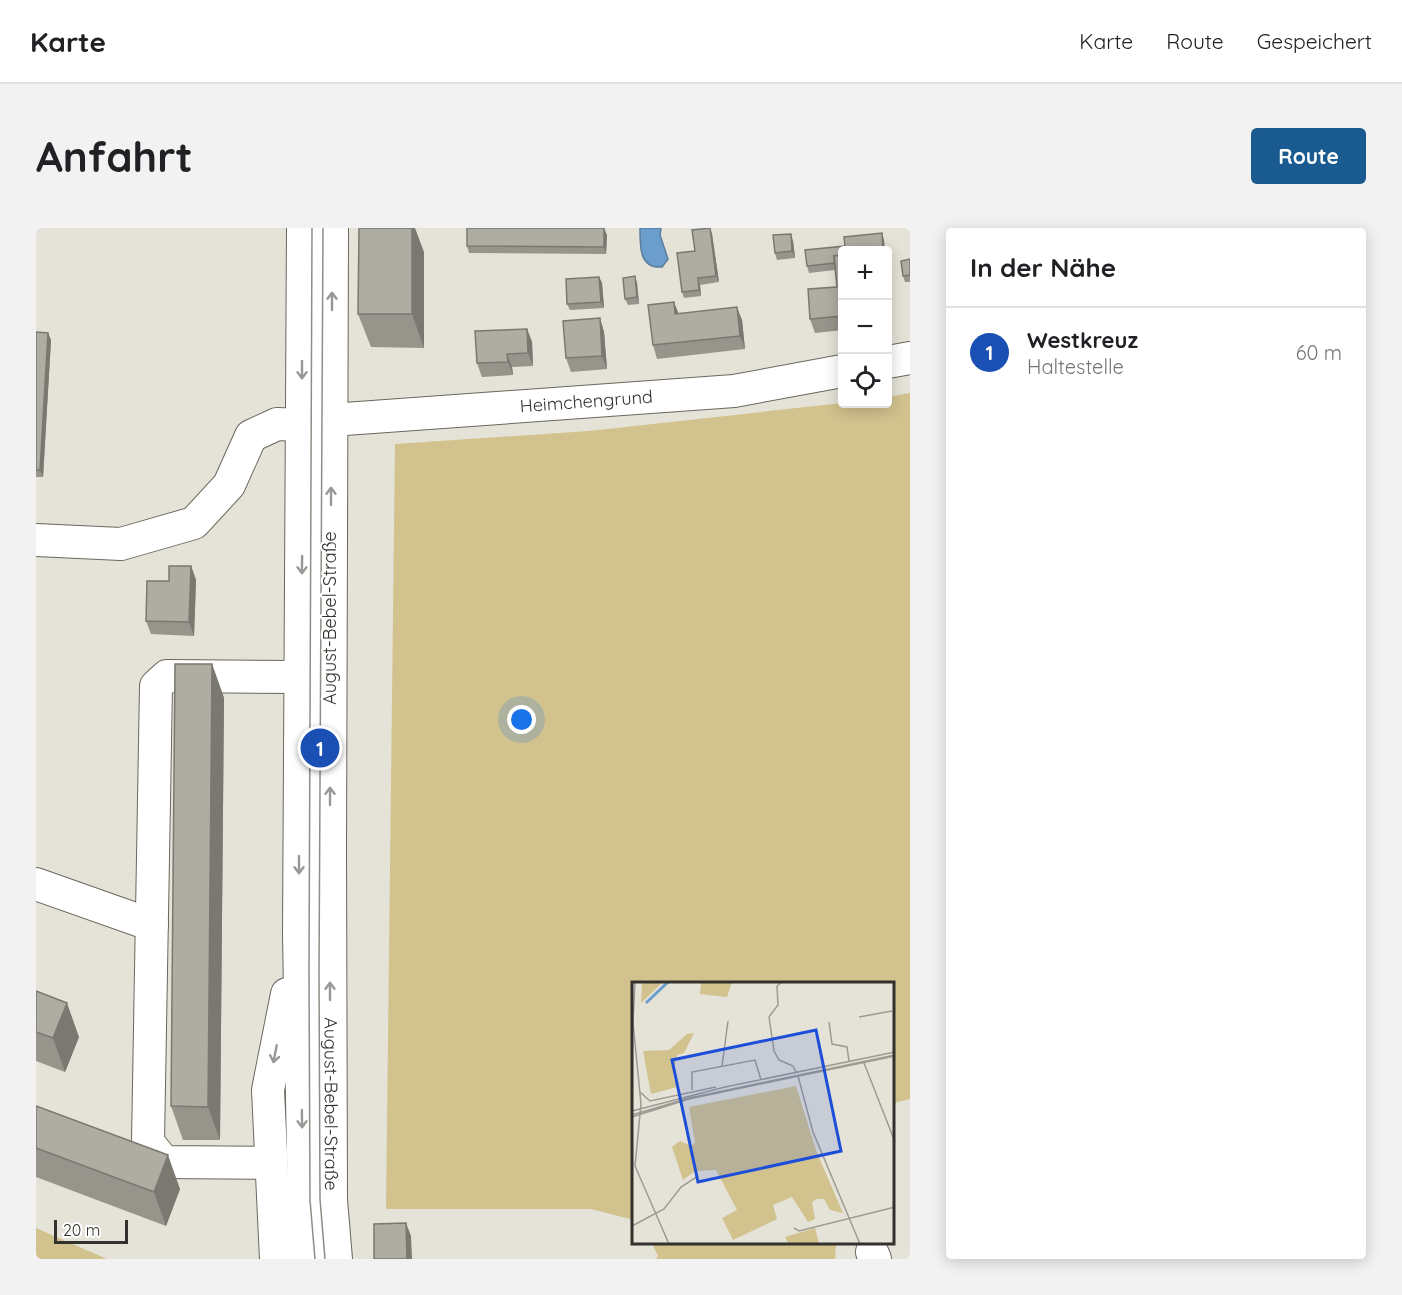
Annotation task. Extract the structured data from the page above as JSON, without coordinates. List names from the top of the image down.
{
  "streets": {
    "street": ["Heimchengrund", "August-Bebel-Straße"]
  },
  "crossings": [
    ["Heimchengrund", "August-Bebel-Straße"]
  ],
  "scale_bar": "20 m",
  "page": {
    "header": "Karte",
    "nav": ["Karte", "Route", "Gespeichert"],
    "buttons": "Route",
    "title": "Anfahrt",
    "heading": "In der Nähe",
    "map_buttons": ["+", "−"],
    "list": [
      {
        "mark": "1",
        "name": "Westkreuz",
        "note": "Haltestelle",
        "value": "60 m"
      }
    ],
    "pins": "1",
    "scale": "20 m"
  }
}
